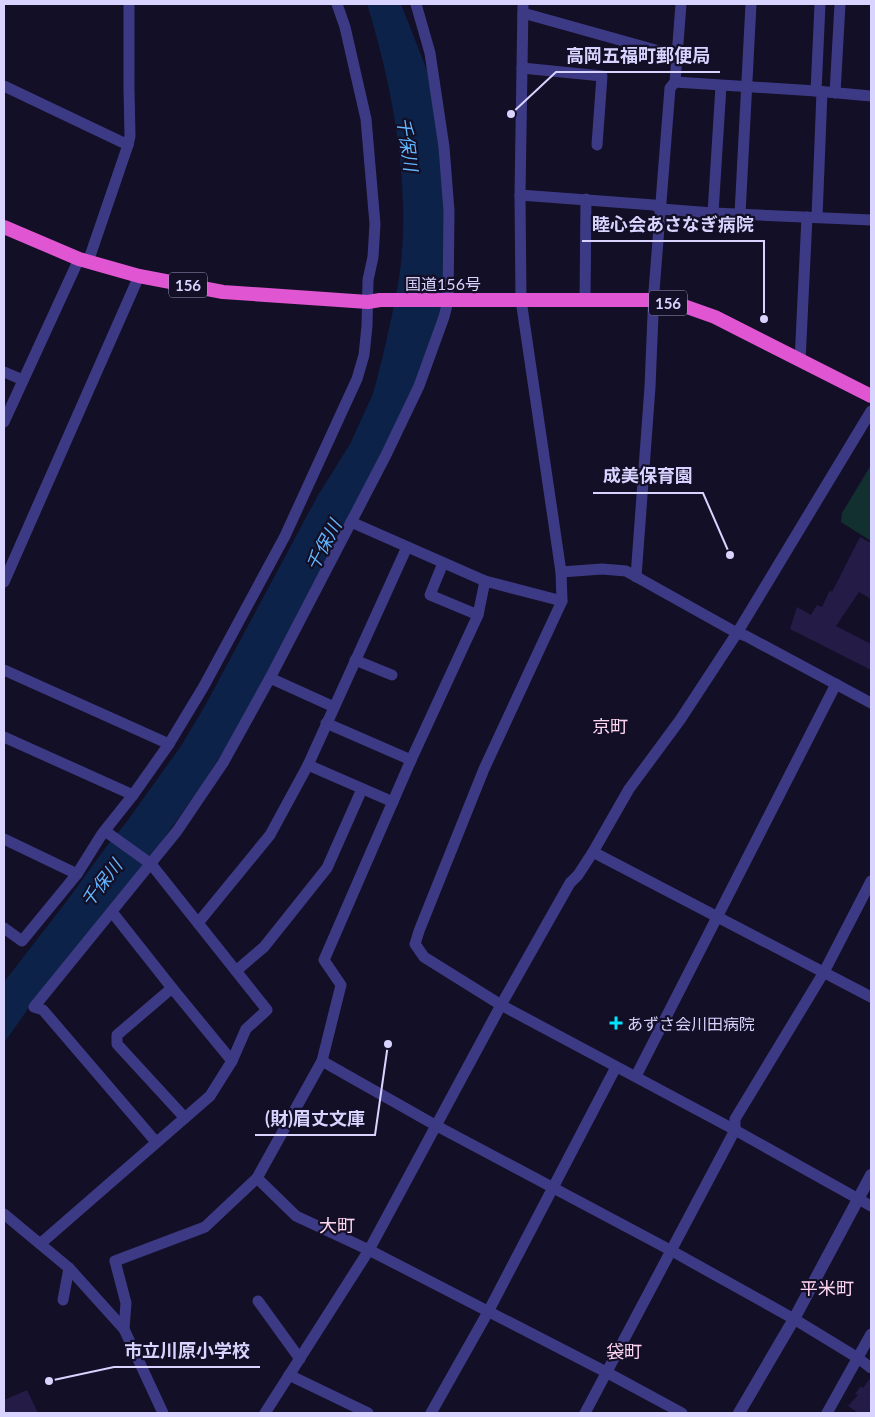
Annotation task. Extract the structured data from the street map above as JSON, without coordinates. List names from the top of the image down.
{
  "streets": {
    "highway": ["国道156号", "156"]
  },
  "districts": [
    "京町",
    "大町",
    "平米町",
    "袋町"
  ],
  "water": ["千保川"],
  "places": {
    "other": [
      "高岡五福町郵便局",
      "睦心会あさなぎ病院",
      "成美保育園",
      "(財)眉丈文庫",
      "市立川原小学校"
    ],
    "health": ["あずさ会川田病院"]
  }
}
